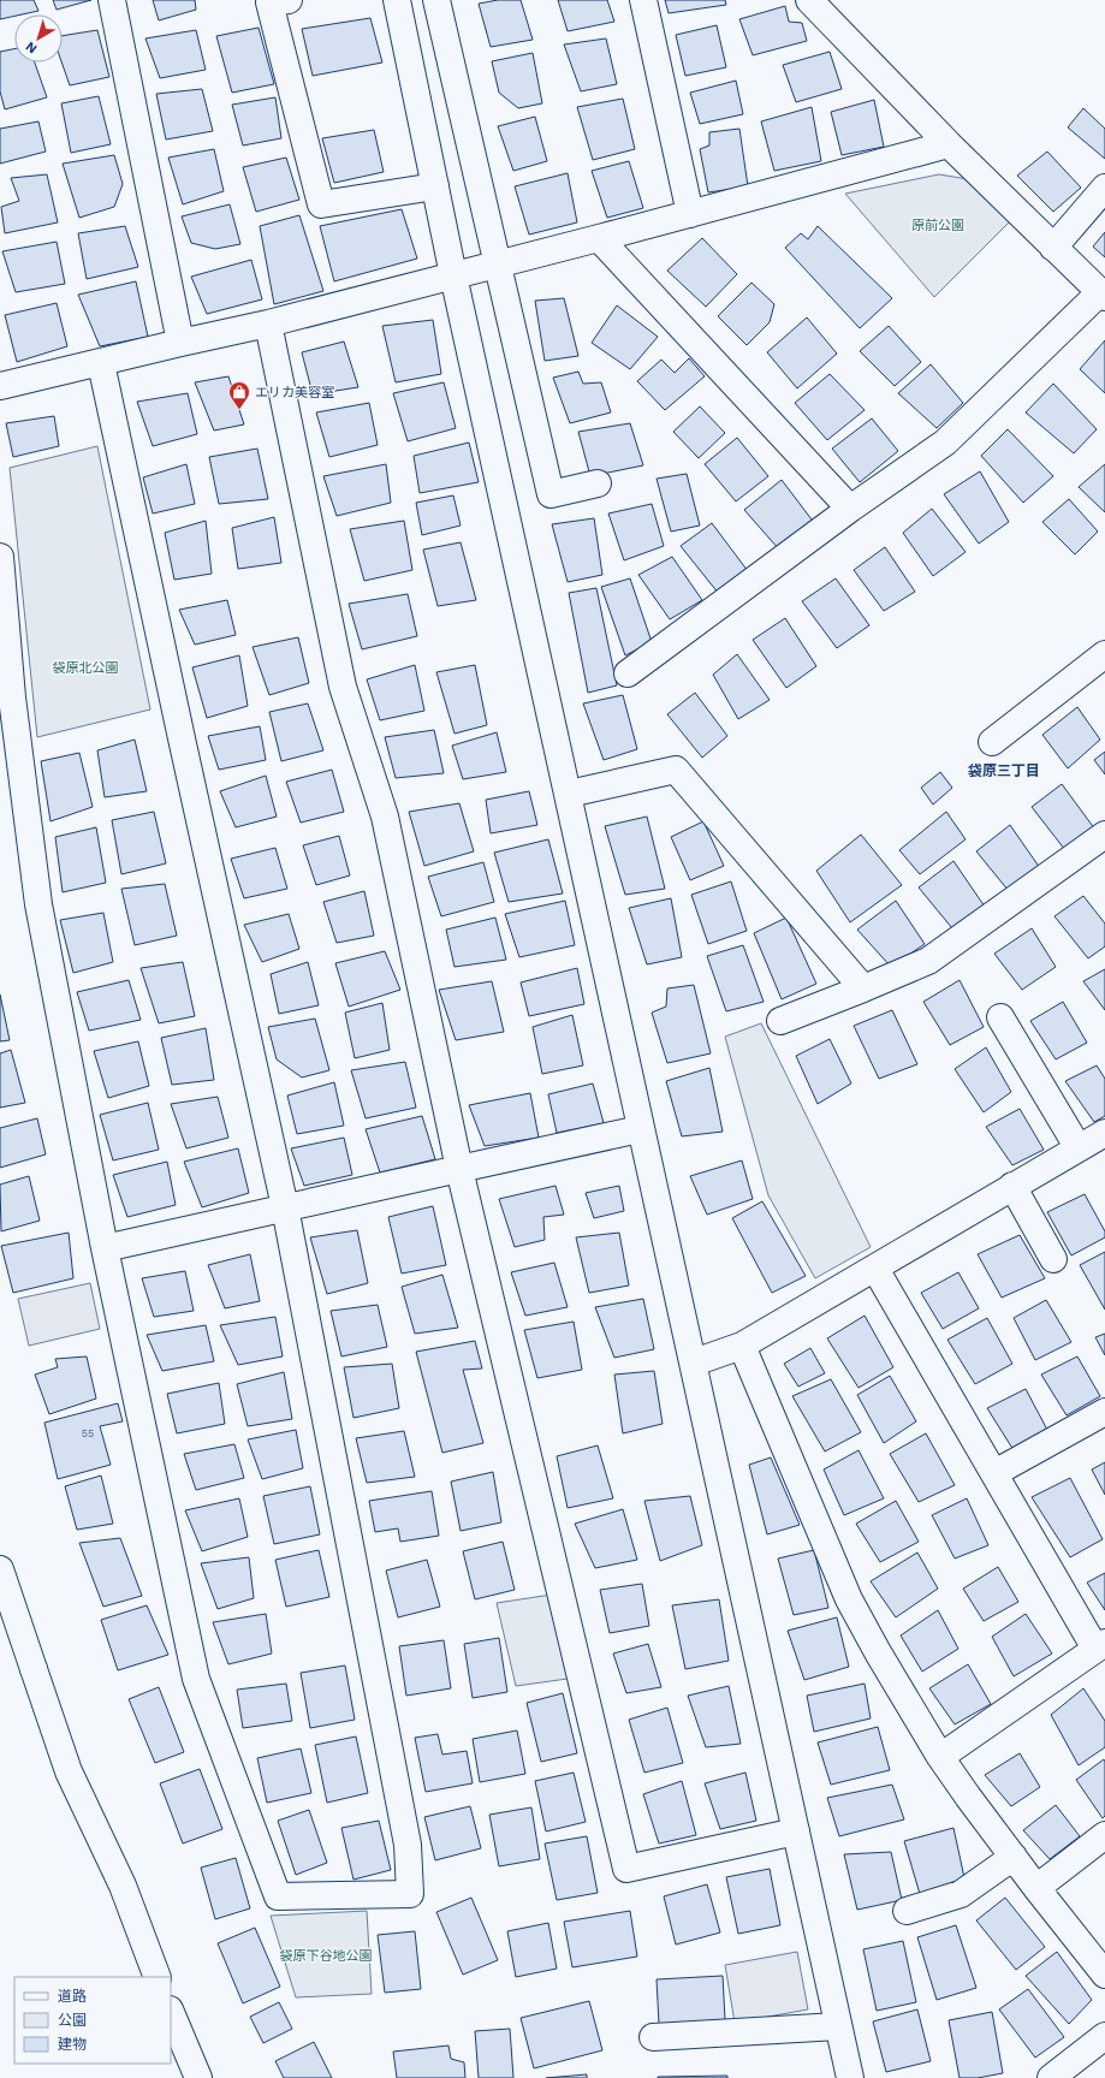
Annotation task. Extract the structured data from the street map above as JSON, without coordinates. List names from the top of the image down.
{
  "districts": ["袋原三丁目"],
  "parks": ["原前公園", "袋原北公園", "袋原下谷地公園"],
  "places": {
    "shop": ["エリカ美容室"]
  },
  "house_numbers": ["55"],
  "legend": ["道路", "公園", "建物"],
  "north": "bottom left"
}
